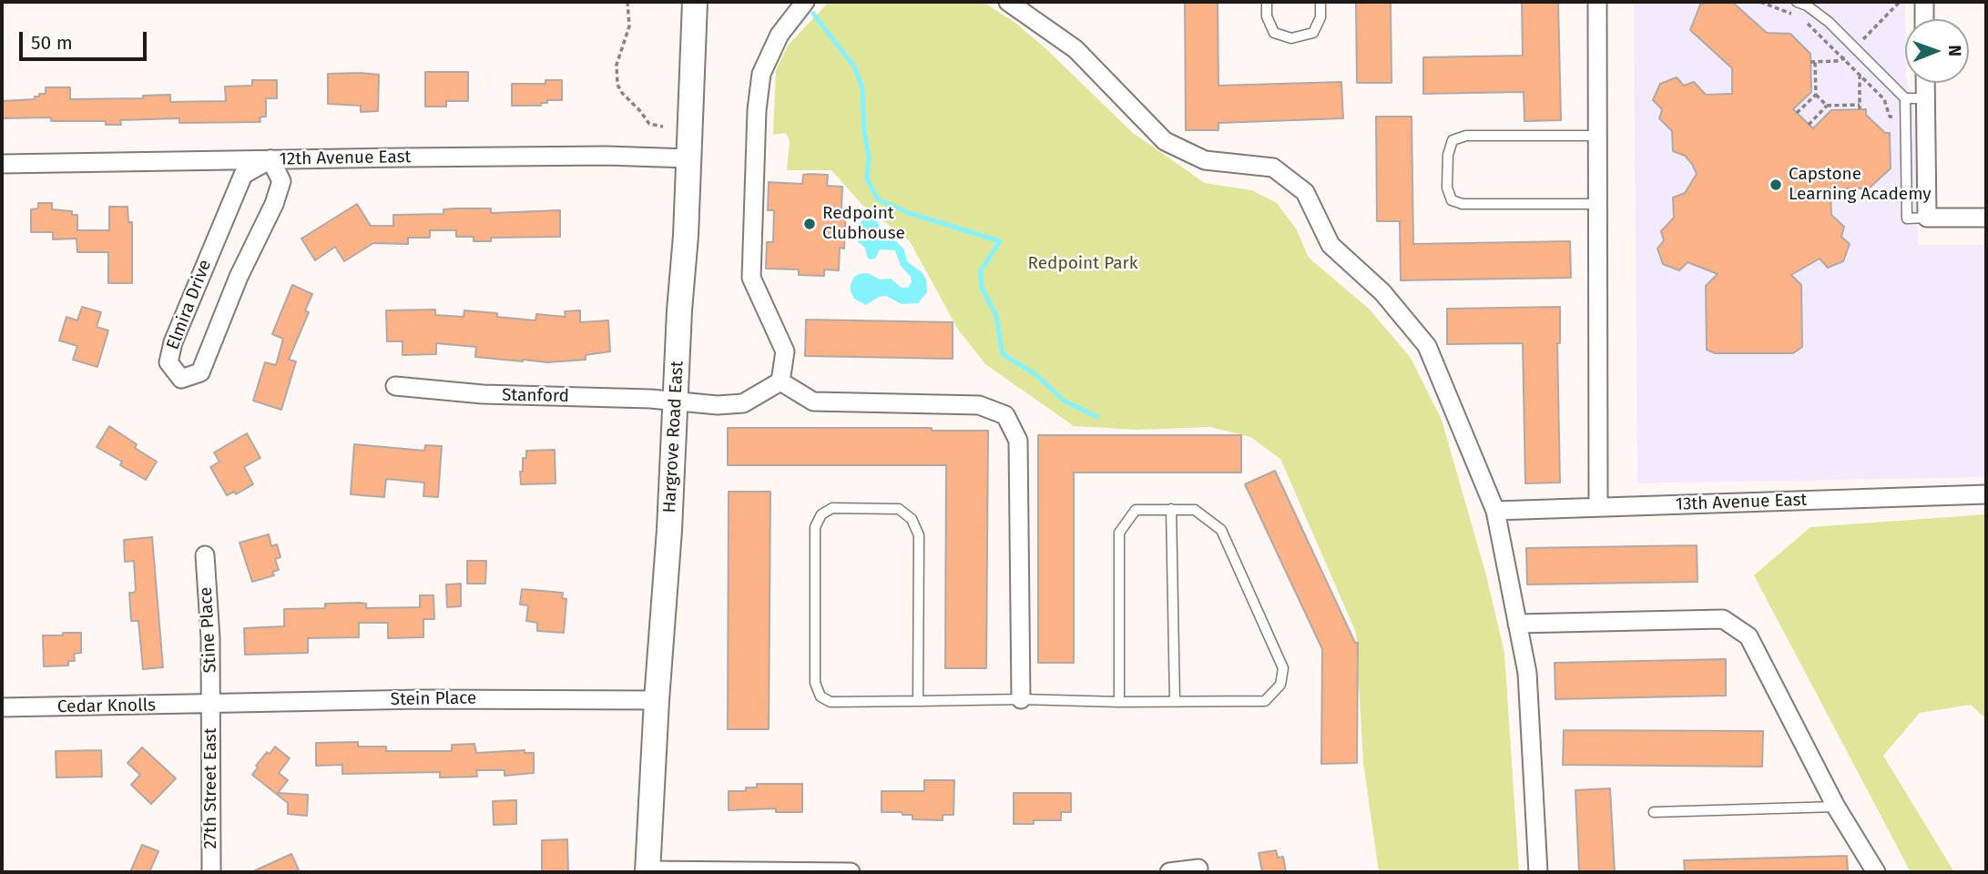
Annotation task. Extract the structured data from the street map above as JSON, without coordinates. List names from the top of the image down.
{
  "streets": {
    "main road": ["Hargrove Road East"],
    "street": [
      "12th Avenue East",
      "Elmira Drive",
      "Stanford",
      "13th Avenue East",
      "Stine Place",
      "Stein Place",
      "Cedar Knolls",
      "27th Street East"
    ]
  },
  "crossings": [
    ["12th Avenue East", "Elmira Drive"],
    ["12th Avenue East", "Hargrove Road East"],
    ["Stanford", "Hargrove Road East"],
    ["Hargrove Road East", "Stein Place"],
    ["Stine Place", "Stein Place"],
    ["Stine Place", "Cedar Knolls"],
    ["Stine Place", "27th Street East"],
    ["Stein Place", "Cedar Knolls"],
    ["Stein Place", "27th Street East"],
    ["Cedar Knolls", "27th Street East"]
  ],
  "parks": ["Redpoint Park"],
  "places": ["Capstone Learning Academy", "Redpoint Clubhouse"],
  "scale_bar": "50 m",
  "north": "right"
}
